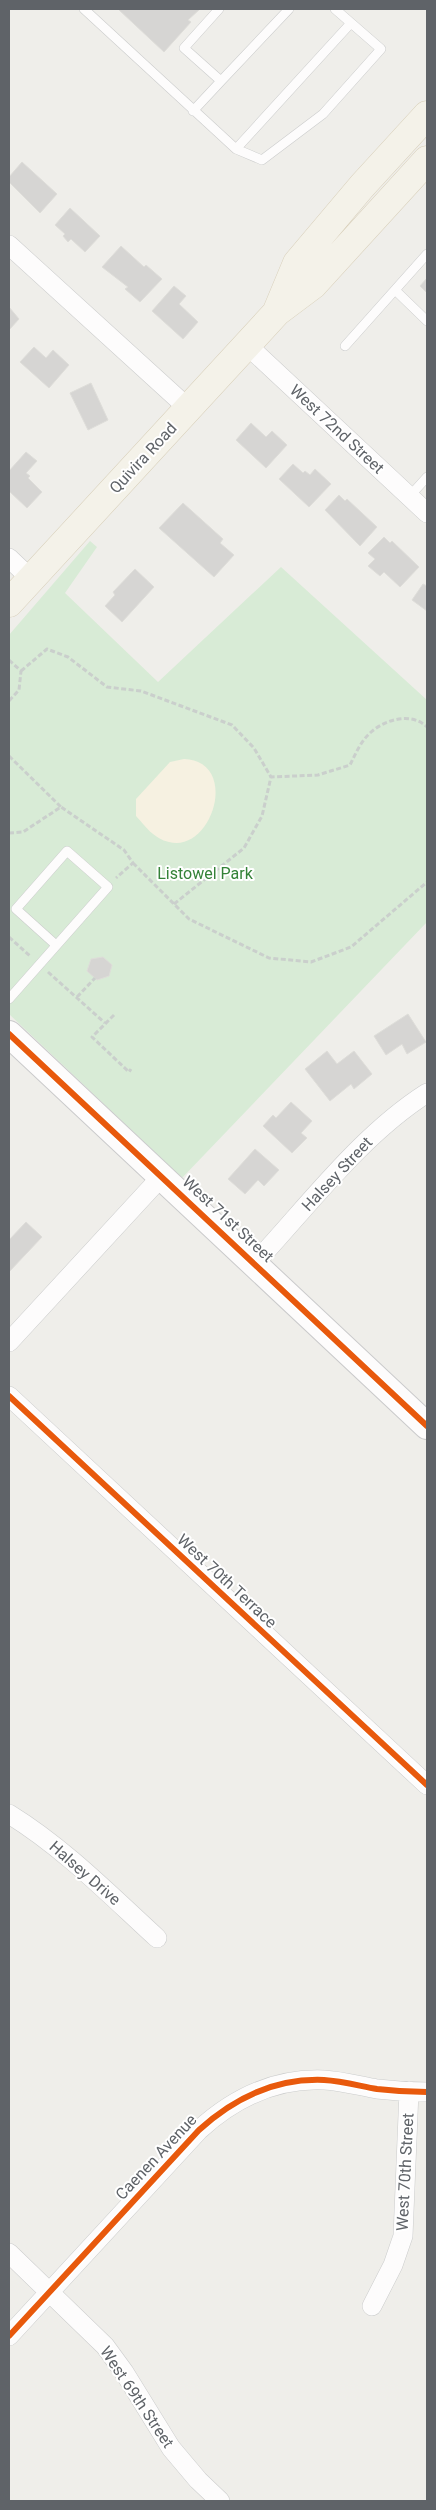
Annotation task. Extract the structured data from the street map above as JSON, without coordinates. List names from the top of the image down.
{
  "streets": {
    "main road": ["Quivira Road"],
    "street": [
      "West 72nd Street",
      "Halsey Street",
      "West 71st Street",
      "West 70th Terrace",
      "Halsey Drive",
      "Caenen Avenue",
      "West 70th Street",
      "West 69th Street"
    ]
  },
  "crossings": [
    ["West 72nd Street", "Quivira Road"],
    ["Halsey Street", "West 71st Street"],
    ["Caenen Avenue", "West 70th Street"],
    ["Caenen Avenue", "West 69th Street"]
  ],
  "parks": ["Listowel Park"]
}
